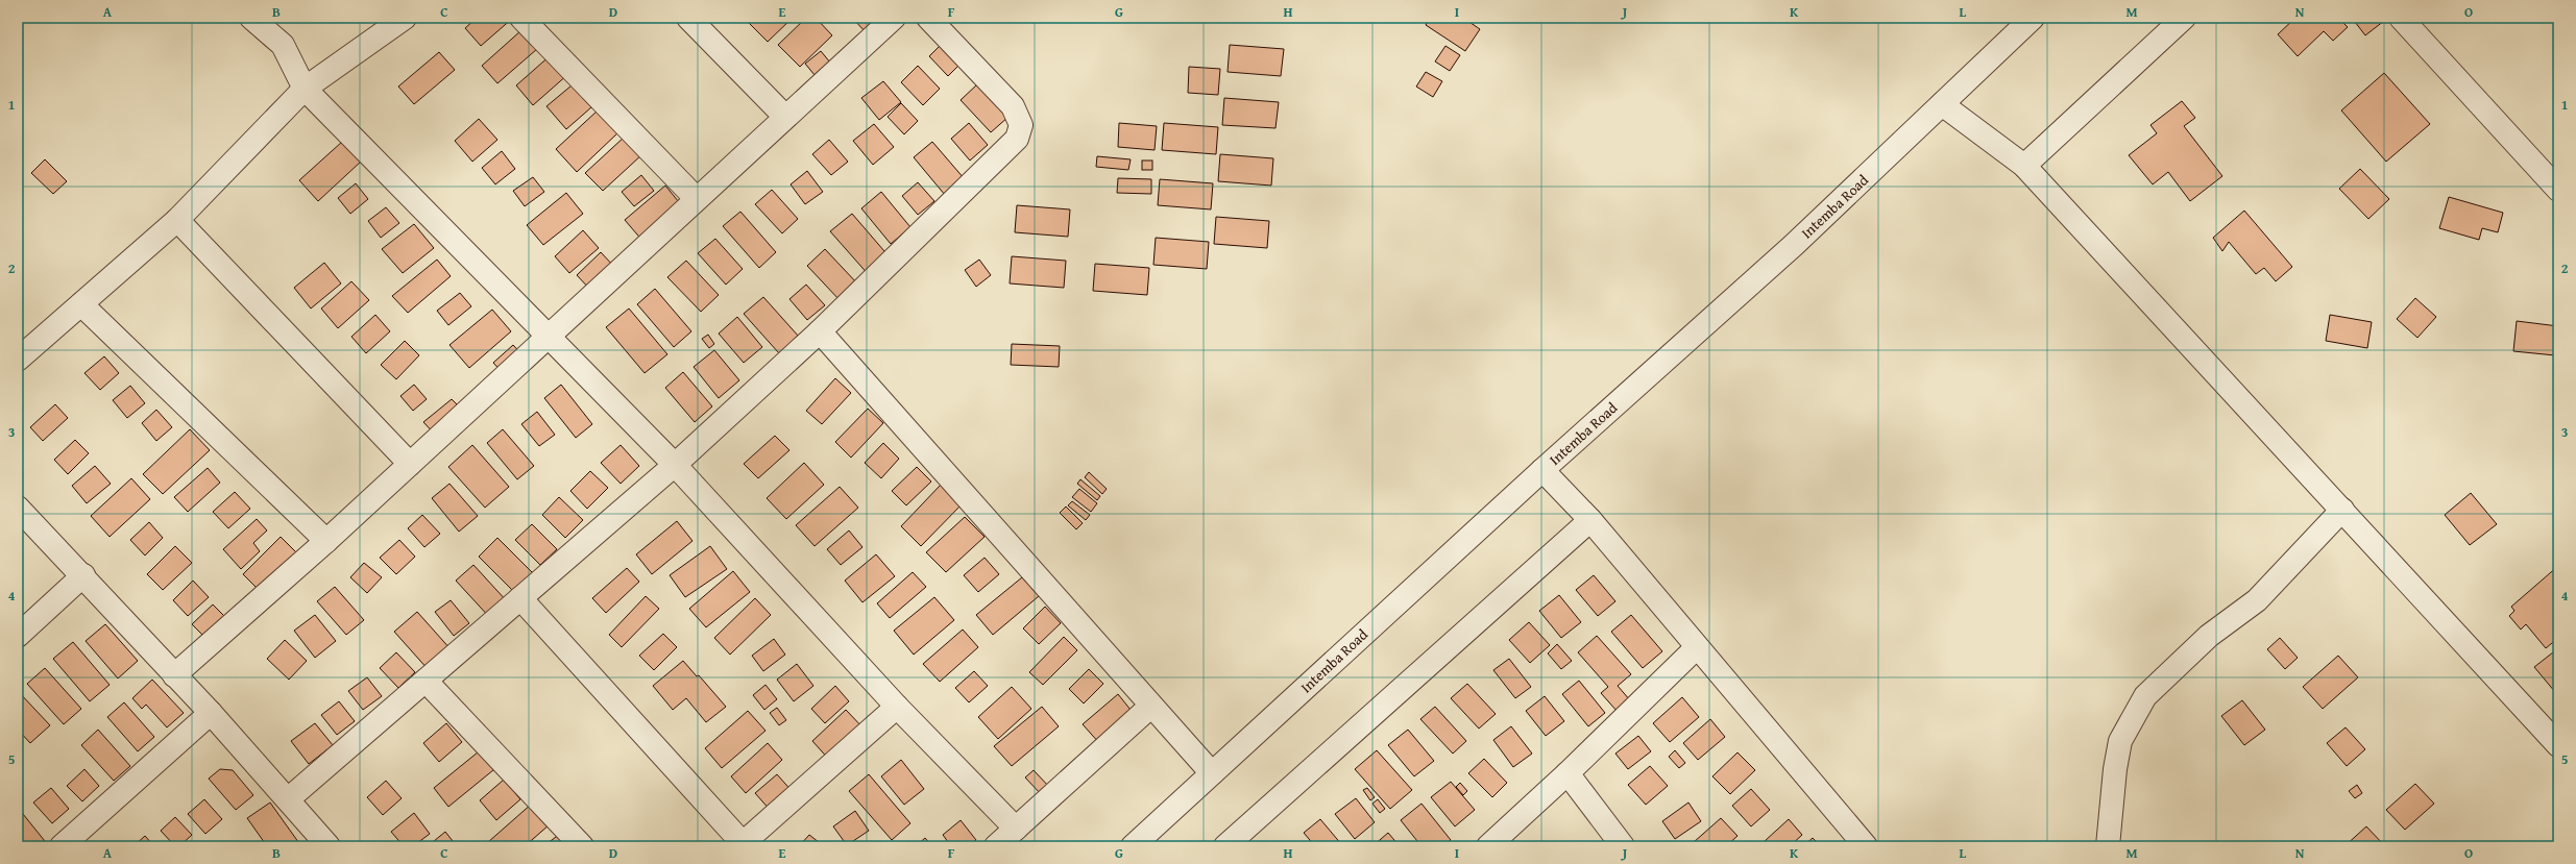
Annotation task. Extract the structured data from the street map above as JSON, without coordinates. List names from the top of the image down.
{
  "streets": {
    "street": ["Intemba Road"]
  },
  "grid": {
    "columns": [
      "A",
      "B",
      "C",
      "D",
      "E",
      "F",
      "G",
      "H",
      "I",
      "J",
      "K",
      "L",
      "M",
      "N",
      "O"
    ],
    "rows": [
      "1",
      "2",
      "3",
      "4",
      "5"
    ]
  }
}
